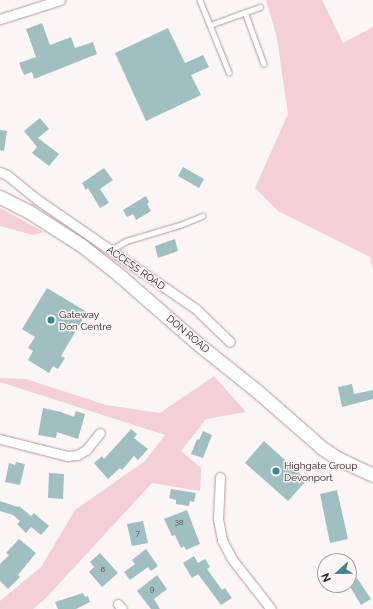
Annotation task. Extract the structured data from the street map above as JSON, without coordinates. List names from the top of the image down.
{
  "streets": {
    "main road": ["DON ROAD"],
    "street": ["ACCESS ROAD"]
  },
  "places": ["Gateway Don Centre", "Highgate Group Devonport"],
  "house_numbers": [
    "38",
    "7",
    "6",
    "9"
  ],
  "north": "left"
}
